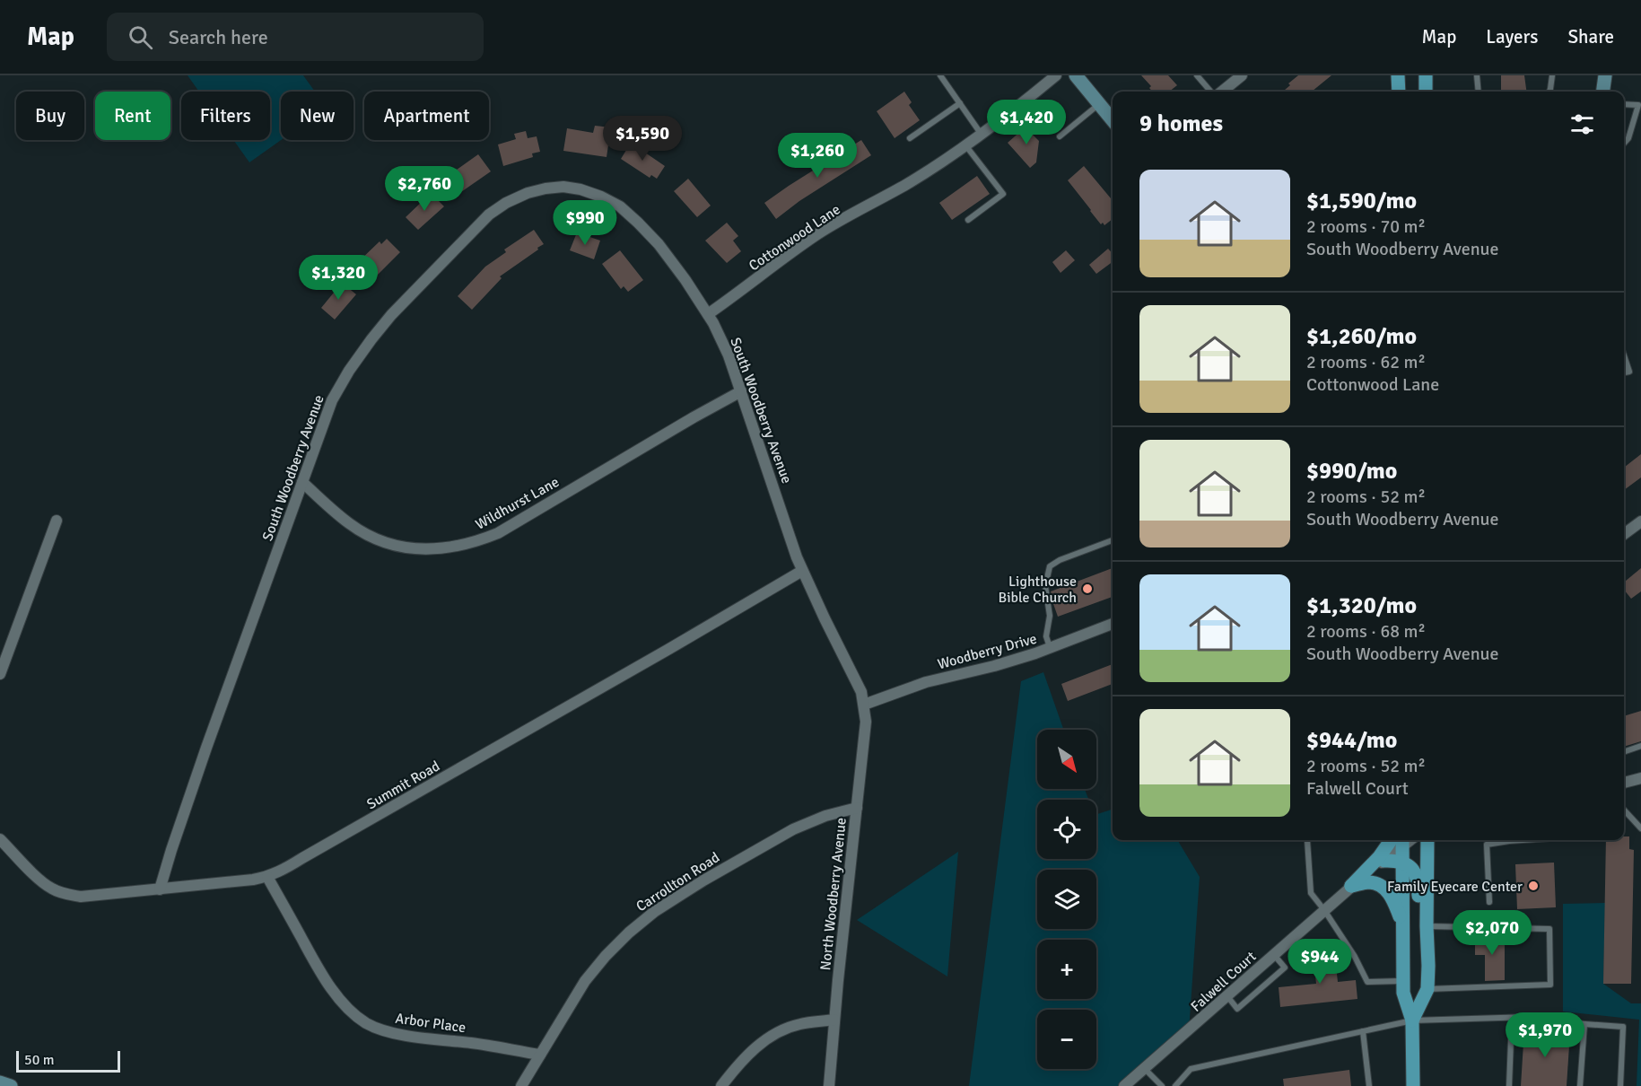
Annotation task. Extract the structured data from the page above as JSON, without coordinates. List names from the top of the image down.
{
  "streets": {
    "street": [
      "Cottonwood Lane",
      "South Woodberry Avenue",
      "Wildhurst Lane",
      "Woodberry Drive",
      "Summit Road",
      "Carrollton Road",
      "North Woodberry Avenue",
      "Falwell Court",
      "Arbor Place"
    ]
  },
  "crossings": [
    ["Cottonwood Lane", "South Woodberry Avenue"],
    ["South Woodberry Avenue", "Wildhurst Lane"],
    ["South Woodberry Avenue", "Woodberry Drive"],
    ["South Woodberry Avenue", "Summit Road"],
    ["South Woodberry Avenue", "North Woodberry Avenue"],
    ["Woodberry Drive", "North Woodberry Avenue"],
    ["Summit Road", "Arbor Place"],
    ["Carrollton Road", "North Woodberry Avenue"],
    ["Carrollton Road", "Arbor Place"]
  ],
  "places": ["Lighthouse Bible Church", "Family Eyecare Center"],
  "scale_bar": "50 m",
  "north": "bottom right",
  "page": {
    "header": "Map",
    "search": "Search here",
    "nav": ["Map", "Layers", "Share"],
    "chip": [
      "Buy",
      "Rent",
      "Filters",
      "New",
      "Apartment"
    ],
    "heading": "9 homes",
    "price": [
      "$1,420",
      "$1,590",
      "$1,260",
      "$2,760",
      "$990",
      "$1,320",
      "$2,070",
      "$944",
      "$1,970"
    ],
    "list": [
      {
        "name": "$1,590/mo",
        "note": "2 rooms · 70 m² · South Woodberry Avenue"
      },
      {
        "name": "$1,260/mo",
        "note": "2 rooms · 62 m² · Cottonwood Lane"
      },
      {
        "name": "$990/mo",
        "note": "2 rooms · 52 m² · South Woodberry Avenue"
      },
      {
        "name": "$1,320/mo",
        "note": "2 rooms · 68 m² · South Woodberry Avenue"
      },
      {
        "name": "$944/mo",
        "note": "2 rooms · 52 m² · Falwell Court"
      }
    ],
    "map_buttons": ["+", "−"],
    "scale": "50 m"
  }
}
